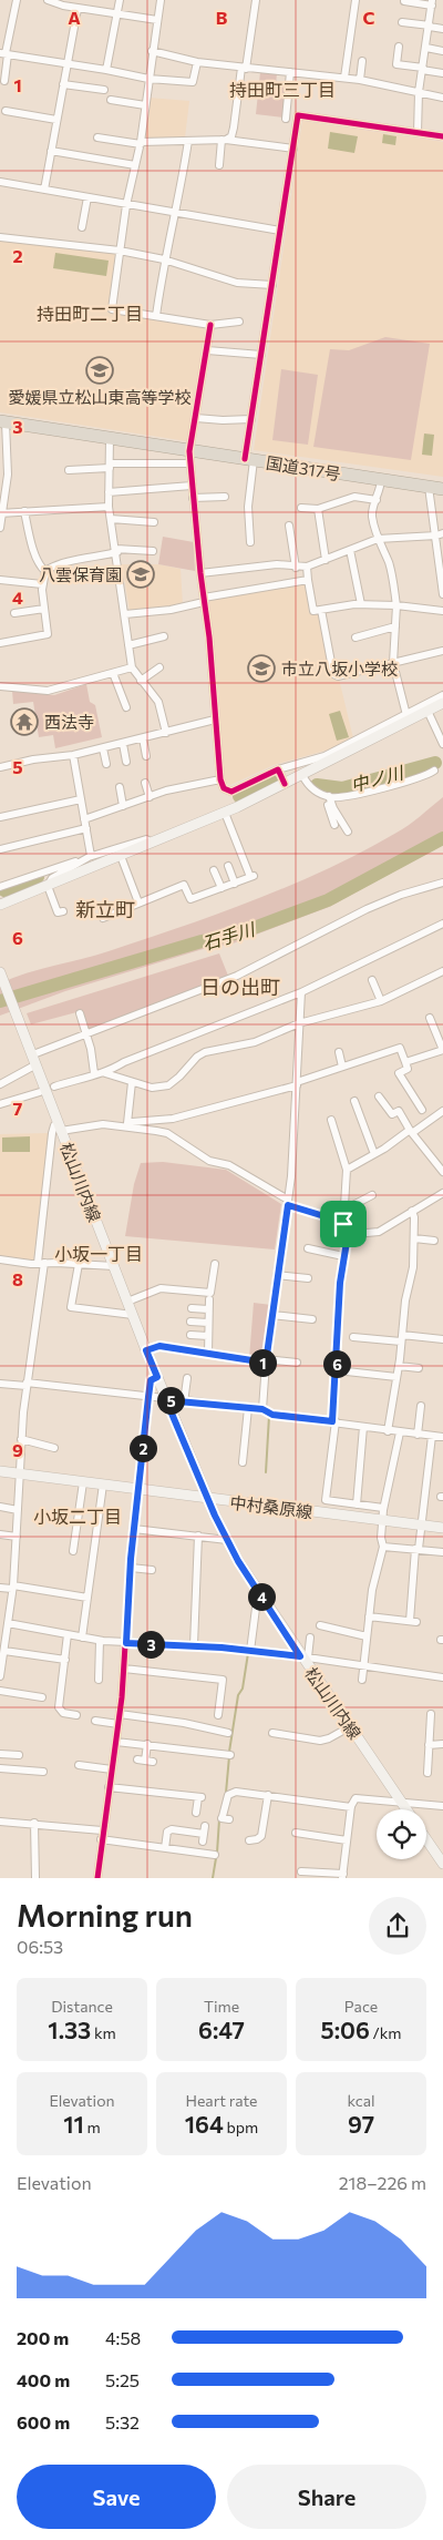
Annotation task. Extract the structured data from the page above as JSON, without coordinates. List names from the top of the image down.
{
  "streets": {
    "highway": ["国道317号"],
    "main road": ["松山川内線", "中村桑原線"]
  },
  "crossings": [
    ["松山川内線", "中村桑原線"]
  ],
  "districts": [
    "持田町三丁目",
    "持田町二丁目",
    "新立町",
    "日の出町",
    "小坂一丁目",
    "小坂二丁目"
  ],
  "water": ["中ノ川", "石手川"],
  "places": {
    "school or university": ["愛媛県立松山東高等学校", "八雲保育園", "市立八坂小学校"],
    "temple": ["西法寺"]
  },
  "page": {
    "pins": [
      "1",
      "6",
      "5",
      "2",
      "4",
      "3"
    ],
    "heading": ["Morning run", "06:53"],
    "stats": [
      ["Distance", "1.33 km"],
      ["Time", "6:47"],
      ["Pace", "5:06 /km"],
      ["Elevation", "11 m"],
      ["Heart rate", "164 bpm"],
      ["kcal", "97"]
    ],
    "chart": ["Elevation", "218–226 m"],
    "list": [
      {
        "name": "200 m",
        "note": "4:58"
      },
      {
        "name": "400 m",
        "note": "5:25"
      },
      {
        "name": "600 m",
        "note": "5:32"
      }
    ],
    "buttons": ["Save", "Share"]
  },
  "grid": {
    "columns": ["A", "B", "C"],
    "rows": [
      "1",
      "2",
      "3",
      "4",
      "5",
      "6",
      "7",
      "8",
      "9"
    ]
  }
}
